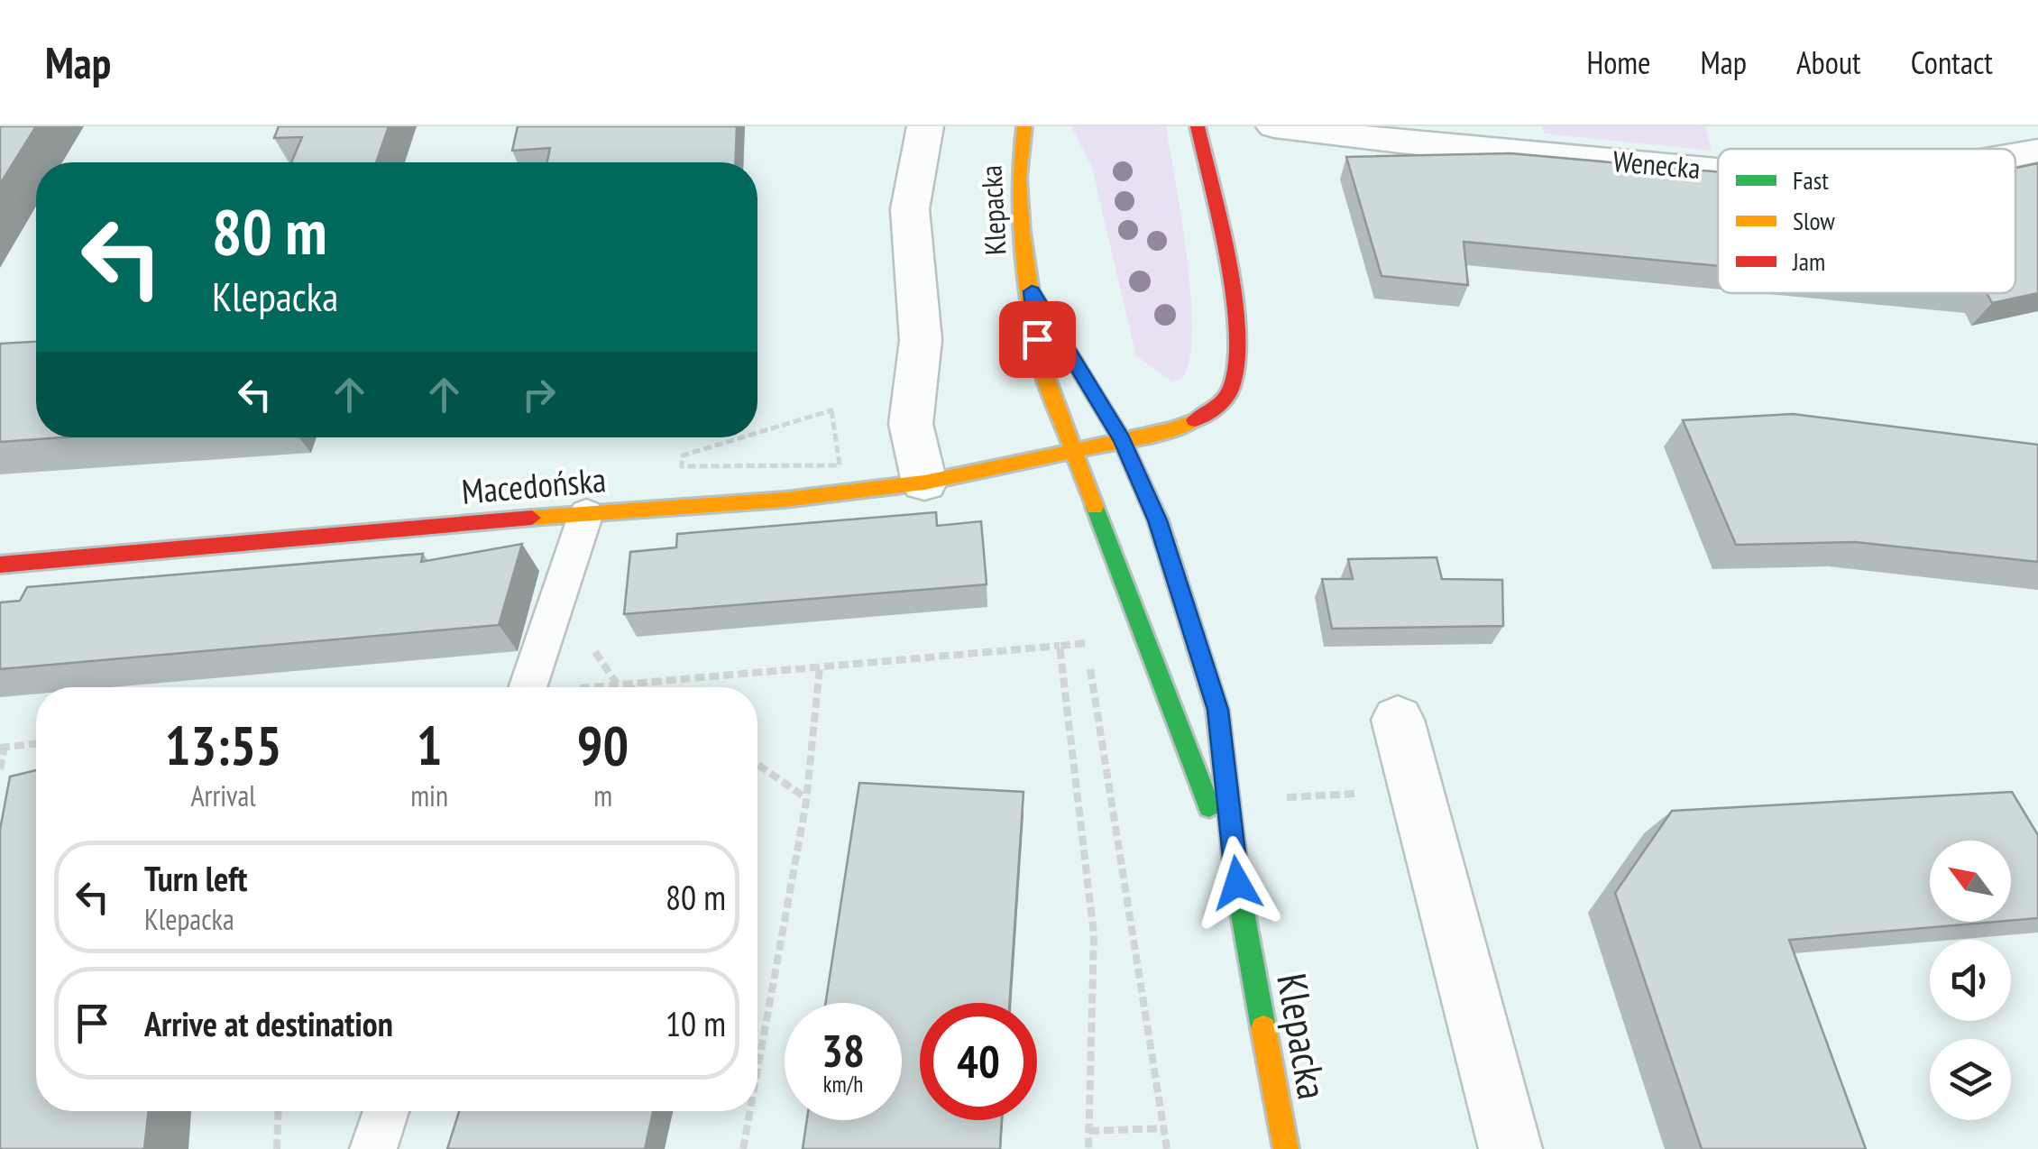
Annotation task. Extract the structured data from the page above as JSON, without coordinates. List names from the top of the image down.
{
  "streets": {
    "street": ["Wenecka", "Klepacka", "Macedońska"]
  },
  "crossings": [
    ["Klepacka", "Macedońska"]
  ],
  "legend": ["Fast", "Slow", "Jam"],
  "north": "top left",
  "page": {
    "header": "Map",
    "nav": [
      "Home",
      "Map",
      "About",
      "Contact"
    ],
    "turn": ["80 m", "Klepacka"],
    "eta": [
      "13:55",
      "Arrival",
      "1",
      "min",
      "90",
      "m"
    ],
    "list": [
      {
        "name": "Turn left",
        "note": "Klepacka",
        "value": "80 m"
      },
      {
        "name": "Arrive at destination",
        "value": "10 m"
      }
    ],
    "speed": "38 km/h",
    "limit": "40"
  }
}
